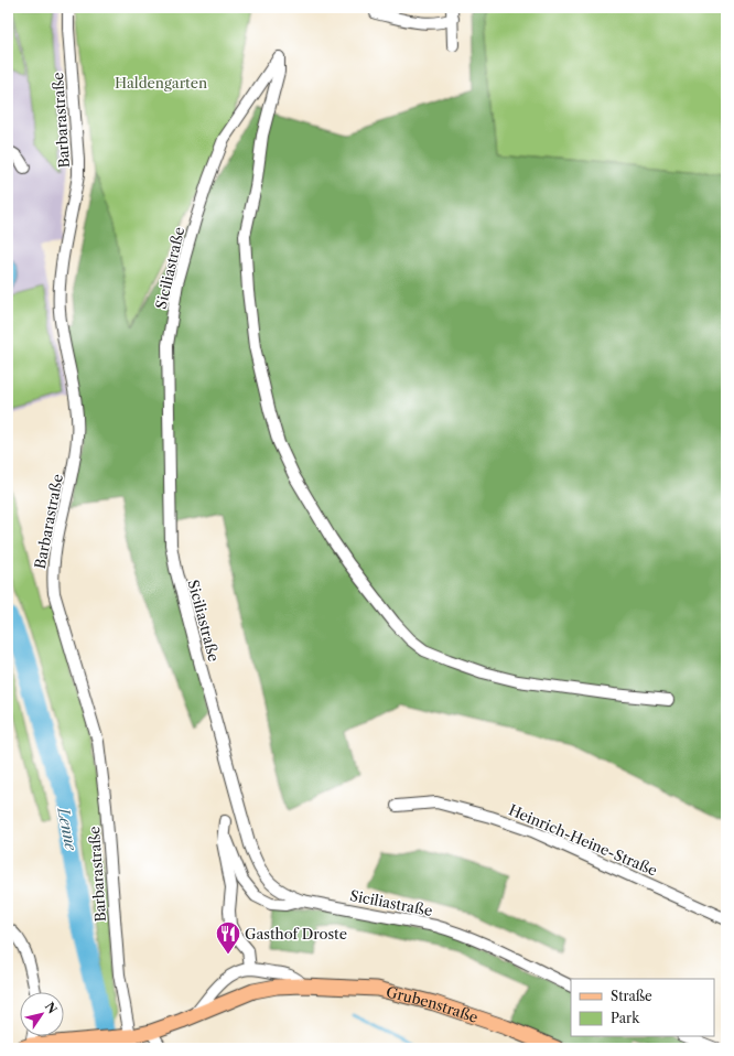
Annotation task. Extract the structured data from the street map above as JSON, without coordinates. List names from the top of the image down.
{
  "streets": {
    "main road": ["Grubenstraße"],
    "street": ["Barbarastraße", "Siciliastraße", "Heinrich-Heine-Straße"]
  },
  "crossings": [
    ["Barbarastraße", "Grubenstraße"]
  ],
  "water": ["Lenne"],
  "parks": ["Haldengarten"],
  "places": {
    "restaurant": ["Gasthof Droste"]
  },
  "legend": ["Straße", "Park"],
  "north": "top right"
}
